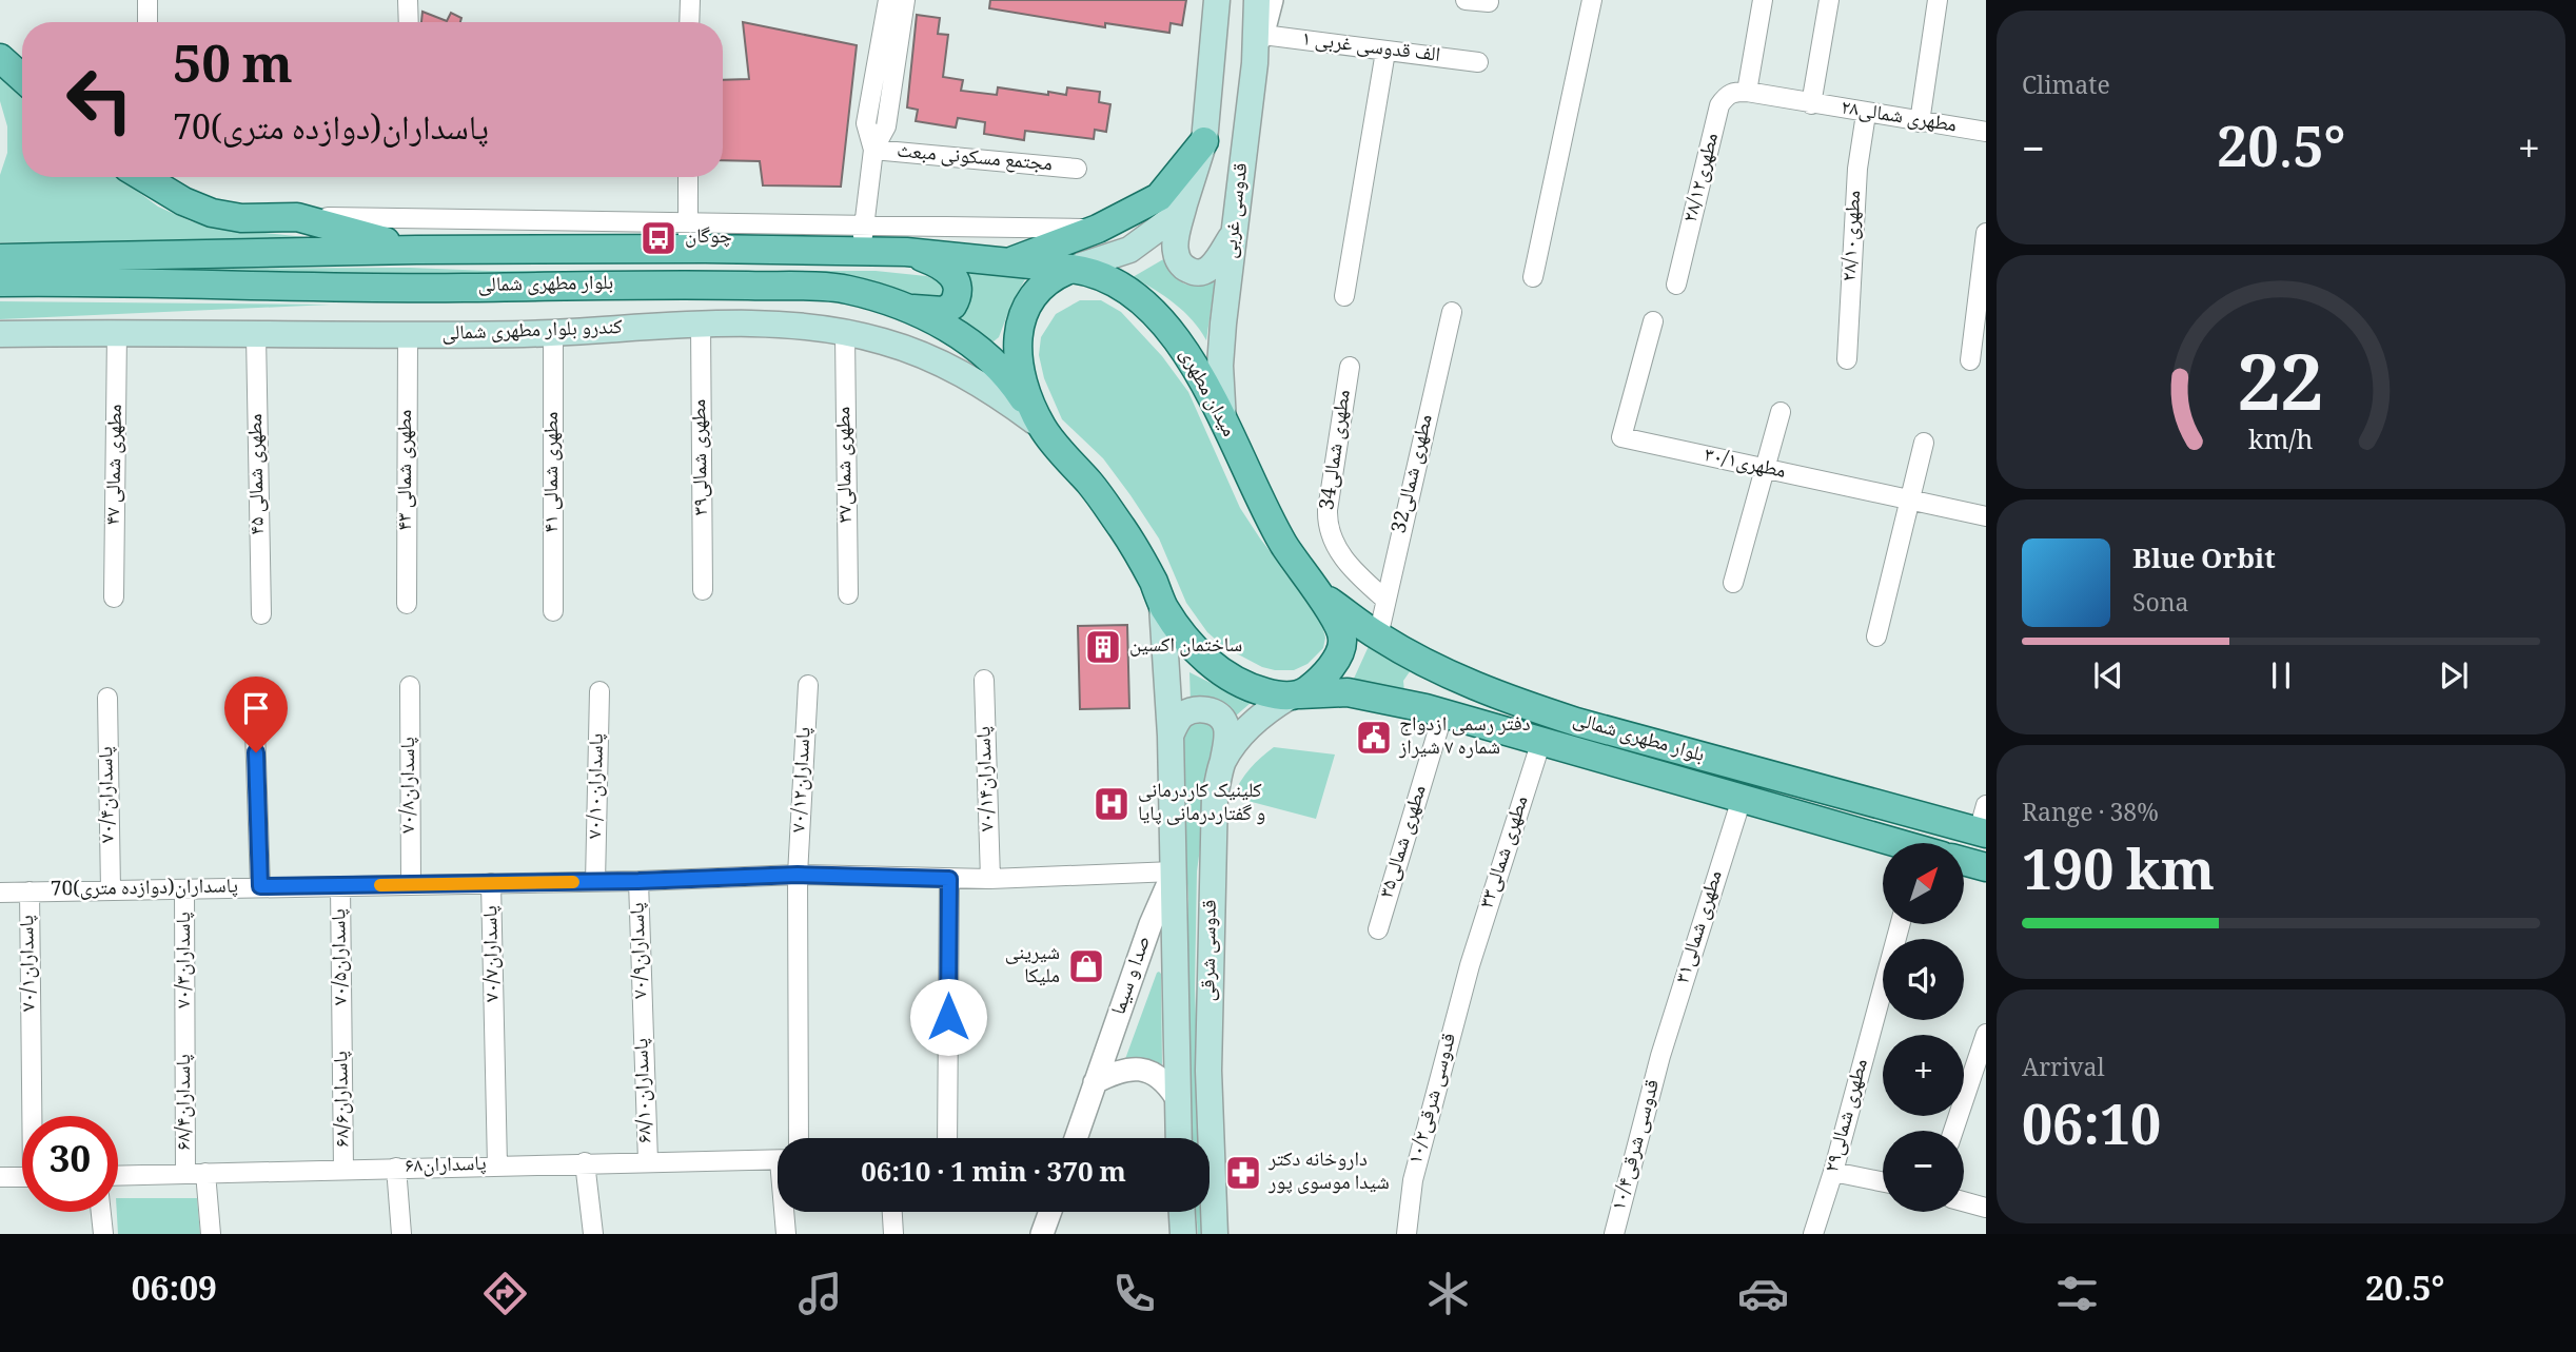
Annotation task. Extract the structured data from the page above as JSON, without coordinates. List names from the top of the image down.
{
  "streets": {
    "main road": [
      "قدوسی غربی",
      "بلوار مطهری شمالی",
      "کندرو بلوار مطهری شمالی",
      "میدان مطهری",
      "بلوار مطهرى شمالى",
      "قدوسی شرقی"
    ],
    "street": [
      "۱ الف قدوسی غربی",
      "مطهرى شمالى۲۸",
      "مجتمع مسکونی مبعث",
      "مطهری۲۸/۱۲",
      "مطهری۲۸/۱۰",
      "34مطهرى شمالى",
      "مطهرى شمالى۳۹",
      "مطهرى شمالى ۴۷",
      "مطهرى شمالى۳۷",
      "مطهری۳۰/۱",
      "مطهرى شمالى ۴۳",
      "۴۱ مطهرى شمالى",
      "مطهرى شمالى ۴۵",
      "32مطهرى شمالى",
      "پاسداران۷۰/۱۴",
      "پاسداران۷۰/۱۲",
      "پاسداران۷۰/۸",
      "پاسداران۷۰/۱۰",
      "پاسداران۷۰/۴",
      "مطهرى شمالى۳۵",
      "مطهرى شمالى۳۳",
      "70پاسداران(دوازده متری)",
      "مطهرى شمالى۳۱",
      "پاسداران۷۰/۹",
      "پاسداران۷۰/۷",
      "پاسداران۷۰/۵",
      "پاسداران۷۰/۳",
      "پاسداران۷۰/۱",
      "صدا و سیما",
      "پاسداران۶۸/۱۰",
      "پاسداران۶۸/۶",
      "قدوسی شرقی۱۰/۲",
      "پاسداران۶۸/۴",
      "مطهرى شمالى۲۹",
      "قدوسی شرقی۱۰/۴",
      "پاسداران۶۸"
    ]
  },
  "crossings": [
    ["مطهرى شمالى۲۸", "مطهری۲۸/۱۲"],
    ["مطهرى شمالى۲۸", "مطهری۲۸/۱۰"],
    ["قدوسی غربی", "میدان مطهری"],
    ["بلوار مطهری شمالی", "کندرو بلوار مطهری شمالی"],
    ["بلوار مطهری شمالی", "میدان مطهری"],
    ["کندرو بلوار مطهری شمالی", "مطهرى شمالى۳۹"],
    ["کندرو بلوار مطهری شمالی", "مطهرى شمالى ۴۷"],
    ["کندرو بلوار مطهری شمالی", "مطهرى شمالى۳۷"],
    ["کندرو بلوار مطهری شمالی", "مطهرى شمالى ۴۳"],
    ["کندرو بلوار مطهری شمالی", "۴۱ مطهرى شمالى"],
    ["کندرو بلوار مطهری شمالی", "مطهرى شمالى ۴۵"],
    ["میدان مطهری", "بلوار مطهرى شمالى"],
    ["میدان مطهری", "قدوسی شرقی"],
    ["34مطهرى شمالى", "32مطهرى شمالى"],
    ["32مطهرى شمالى", "بلوار مطهرى شمالى"],
    ["بلوار مطهرى شمالى", "مطهرى شمالى۳۵"],
    ["بلوار مطهرى شمالى", "مطهرى شمالى۳۳"],
    ["بلوار مطهرى شمالى", "مطهرى شمالى۳۱"],
    ["بلوار مطهرى شمالى", "قدوسی شرقی"],
    ["پاسداران۷۰/۱۴", "70پاسداران(دوازده متری)"],
    ["پاسداران۷۰/۱۲", "70پاسداران(دوازده متری)"],
    ["پاسداران۷۰/۸", "70پاسداران(دوازده متری)"],
    ["پاسداران۷۰/۱۰", "70پاسداران(دوازده متری)"],
    ["پاسداران۷۰/۴", "70پاسداران(دوازده متری)"],
    ["مطهرى شمالى۳۳", "قدوسی شرقی۱۰/۲"],
    ["70پاسداران(دوازده متری)", "پاسداران۷۰/۹"],
    ["70پاسداران(دوازده متری)", "قدوسی شرقی"],
    ["70پاسداران(دوازده متری)", "پاسداران۷۰/۷"],
    ["70پاسداران(دوازده متری)", "پاسداران۷۰/۵"],
    ["70پاسداران(دوازده متری)", "پاسداران۷۰/۳"],
    ["70پاسداران(دوازده متری)", "پاسداران۷۰/۱"],
    ["70پاسداران(دوازده متری)", "صدا و سیما"],
    ["مطهرى شمالى۳۱", "قدوسی شرقی۱۰/۴"],
    ["پاسداران۷۰/۹", "پاسداران۶۸/۱۰"],
    ["قدوسی شرقی", "صدا و سیما"],
    ["پاسداران۷۰/۷", "پاسداران۶۸"],
    ["پاسداران۷۰/۵", "پاسداران۶۸/۶"],
    ["پاسداران۷۰/۳", "پاسداران۶۸/۴"],
    ["پاسداران۶۸/۱۰", "پاسداران۶۸"],
    ["پاسداران۶۸/۶", "پاسداران۶۸"],
    ["پاسداران۶۸/۴", "پاسداران۶۸"]
  ],
  "places": {
    "bus stop": ["چوگان"],
    "building": ["ساختمان اکسین"],
    "public building": ["دفتر رسمی ازدواج شماره ۷ شیراز"],
    "hospital": ["کلینیک کاردرمانی و گفتاردرمانی پایا"],
    "shop": ["شیرینى ملیکا"],
    "pharmacy": ["داروخانه دکتر شیدا موسوی پور"]
  },
  "north": "top right",
  "page": {
    "tile": [
      "Climate",
      ["Range · 38%", "190 km"],
      ["Arrival", "06:10"]
    ],
    "turn": ["50 m", "70پاسداران(دوازده متری)"],
    "heat": ["−", "20.5°", "+"],
    "song": ["Blue Orbit", "Sona"],
    "map_buttons": ["+", "−"],
    "limit": "30",
    "trip": "06:10 · 1 min · 370 m",
    "tabs": ["06:09", "20.5°"],
    "gauge": ["22", "km/h"]
  }
}
